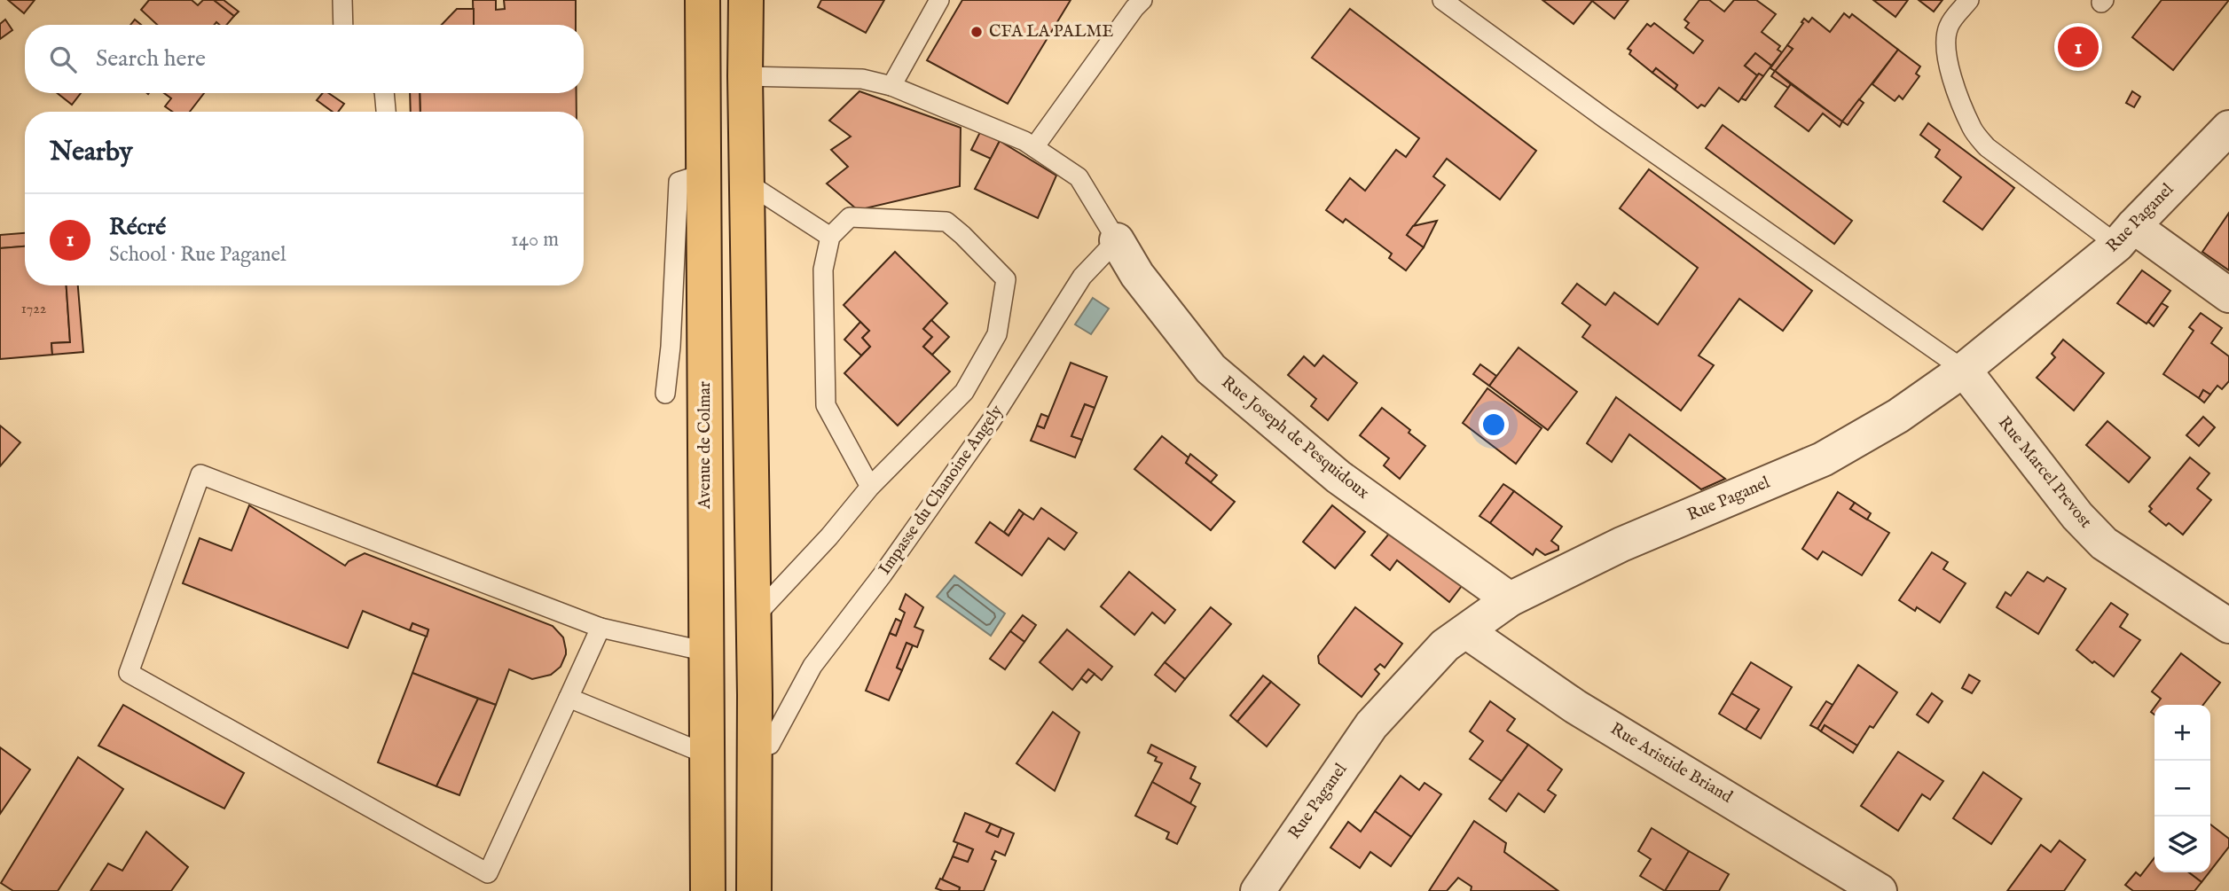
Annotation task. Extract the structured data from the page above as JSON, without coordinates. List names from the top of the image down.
{
  "streets": {
    "main road": ["Avenue de Colmar"],
    "street": [
      "Rue Paganel",
      "Rue Joseph de Pesquidoux",
      "Rue Marcel Prevost",
      "Rue Aristide Briand"
    ],
    "lane": ["Impasse du Chanoine Angely"]
  },
  "crossings": [
    ["Rue Paganel", "Rue Joseph de Pesquidoux"],
    ["Rue Paganel", "Rue Marcel Prevost"],
    ["Rue Paganel", "Rue Aristide Briand"],
    ["Rue Joseph de Pesquidoux", "Impasse du Chanoine Angely"]
  ],
  "places": ["CFA LA PALME"],
  "house_numbers": ["1722"],
  "page": {
    "pins": "1",
    "search": "Search here",
    "heading": "Nearby",
    "list": [
      {
        "mark": "1",
        "name": "Récré",
        "note": "School · Rue Paganel",
        "value": "140 m"
      }
    ],
    "map_buttons": ["+", "−"]
  }
}
